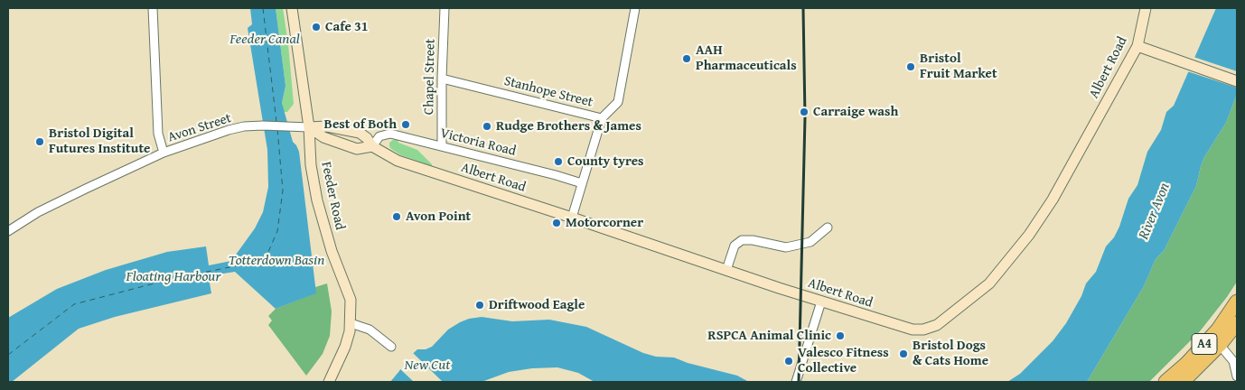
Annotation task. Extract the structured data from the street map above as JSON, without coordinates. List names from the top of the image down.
{
  "streets": {
    "highway": ["A4"],
    "street": [
      "Albert Road",
      "Chapel Street",
      "Stanhope Street",
      "Avon Street",
      "Victoria Road",
      "Feeder Road"
    ]
  },
  "crossings": [
    ["Albert Road", "Stanhope Street"],
    ["Albert Road", "Avon Street"],
    ["Albert Road", "Victoria Road"],
    ["Albert Road", "Feeder Road"],
    ["Chapel Street", "Stanhope Street"],
    ["Chapel Street", "Victoria Road"],
    ["Stanhope Street", "Victoria Road"],
    ["Avon Street", "Feeder Road"]
  ],
  "water": [
    "Feeder Canal",
    "River Avon",
    "Totterdown Basin",
    "Floating Harbour",
    "New Cut"
  ],
  "places": [
    "Cafe 31",
    "AAH Pharmaceuticals",
    "Bristol Fruit Market",
    "Carraige wash",
    "Best of Both",
    "Rudge Brothers & James",
    "Bristol Digital Futures Institute",
    "County tyres",
    "Avon Point",
    "Motorcorner",
    "Driftwood Eagle",
    "RSPCA Animal Clinic",
    "Bristol Dogs & Cats Home",
    "Valesco Fitness Collective"
  ]
}
